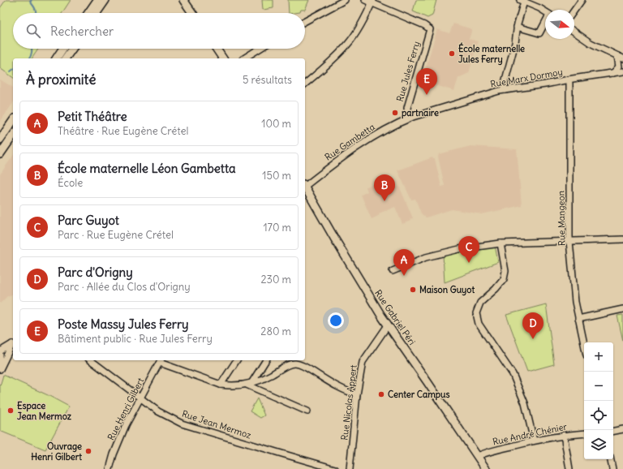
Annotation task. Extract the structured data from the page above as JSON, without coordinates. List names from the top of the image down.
{
  "streets": {
    "street": [
      "Rue Jules Ferry",
      "Rue Marx Dormoy",
      "Rue Gambetta",
      "Rue Mangeon",
      "Rue Gabriel Péri",
      "Rue Nicolas Appert",
      "Rue Henri Gilbert",
      "Rue Jean Mermoz",
      "Rue André Chénier"
    ]
  },
  "crossings": [
    ["Rue Jules Ferry", "Rue Marx Dormoy"],
    ["Rue Jules Ferry", "Rue Gambetta"],
    ["Rue Marx Dormoy", "Rue Gambetta"],
    ["Rue Marx Dormoy", "Rue Mangeon"],
    ["Rue Gabriel Péri", "Rue Nicolas Appert"],
    ["Rue Gabriel Péri", "Rue André Chénier"],
    ["Rue Henri Gilbert", "Rue Jean Mermoz"]
  ],
  "places": [
    "École maternelle Jules Ferry",
    "partnaire",
    "Maison Guyot",
    "Center Campus",
    "Espace Jean Mermoz",
    "Ouvrage Henri Gilbert"
  ],
  "north": "right",
  "page": {
    "search": "Rechercher",
    "heading": ["À proximité", "5 résultats"],
    "pins": [
      "E",
      "B",
      "C",
      "A",
      "D"
    ],
    "list": [
      {
        "mark": "A",
        "name": "Petit Théâtre",
        "note": "Théâtre · Rue Eugène Crétel",
        "value": "100 m"
      },
      {
        "mark": "B",
        "name": "École maternelle Léon Gambetta",
        "note": "École",
        "value": "150 m"
      },
      {
        "mark": "C",
        "name": "Parc Guyot",
        "note": "Parc · Rue Eugène Crétel",
        "value": "170 m"
      },
      {
        "mark": "D",
        "name": "Parc d'Origny",
        "note": "Parc · Allée du Clos d'Origny",
        "value": "230 m"
      },
      {
        "mark": "E",
        "name": "Poste Massy Jules Ferry",
        "note": "Bâtiment public · Rue Jules Ferry",
        "value": "280 m"
      }
    ],
    "map_buttons": ["+", "−"]
  }
}
